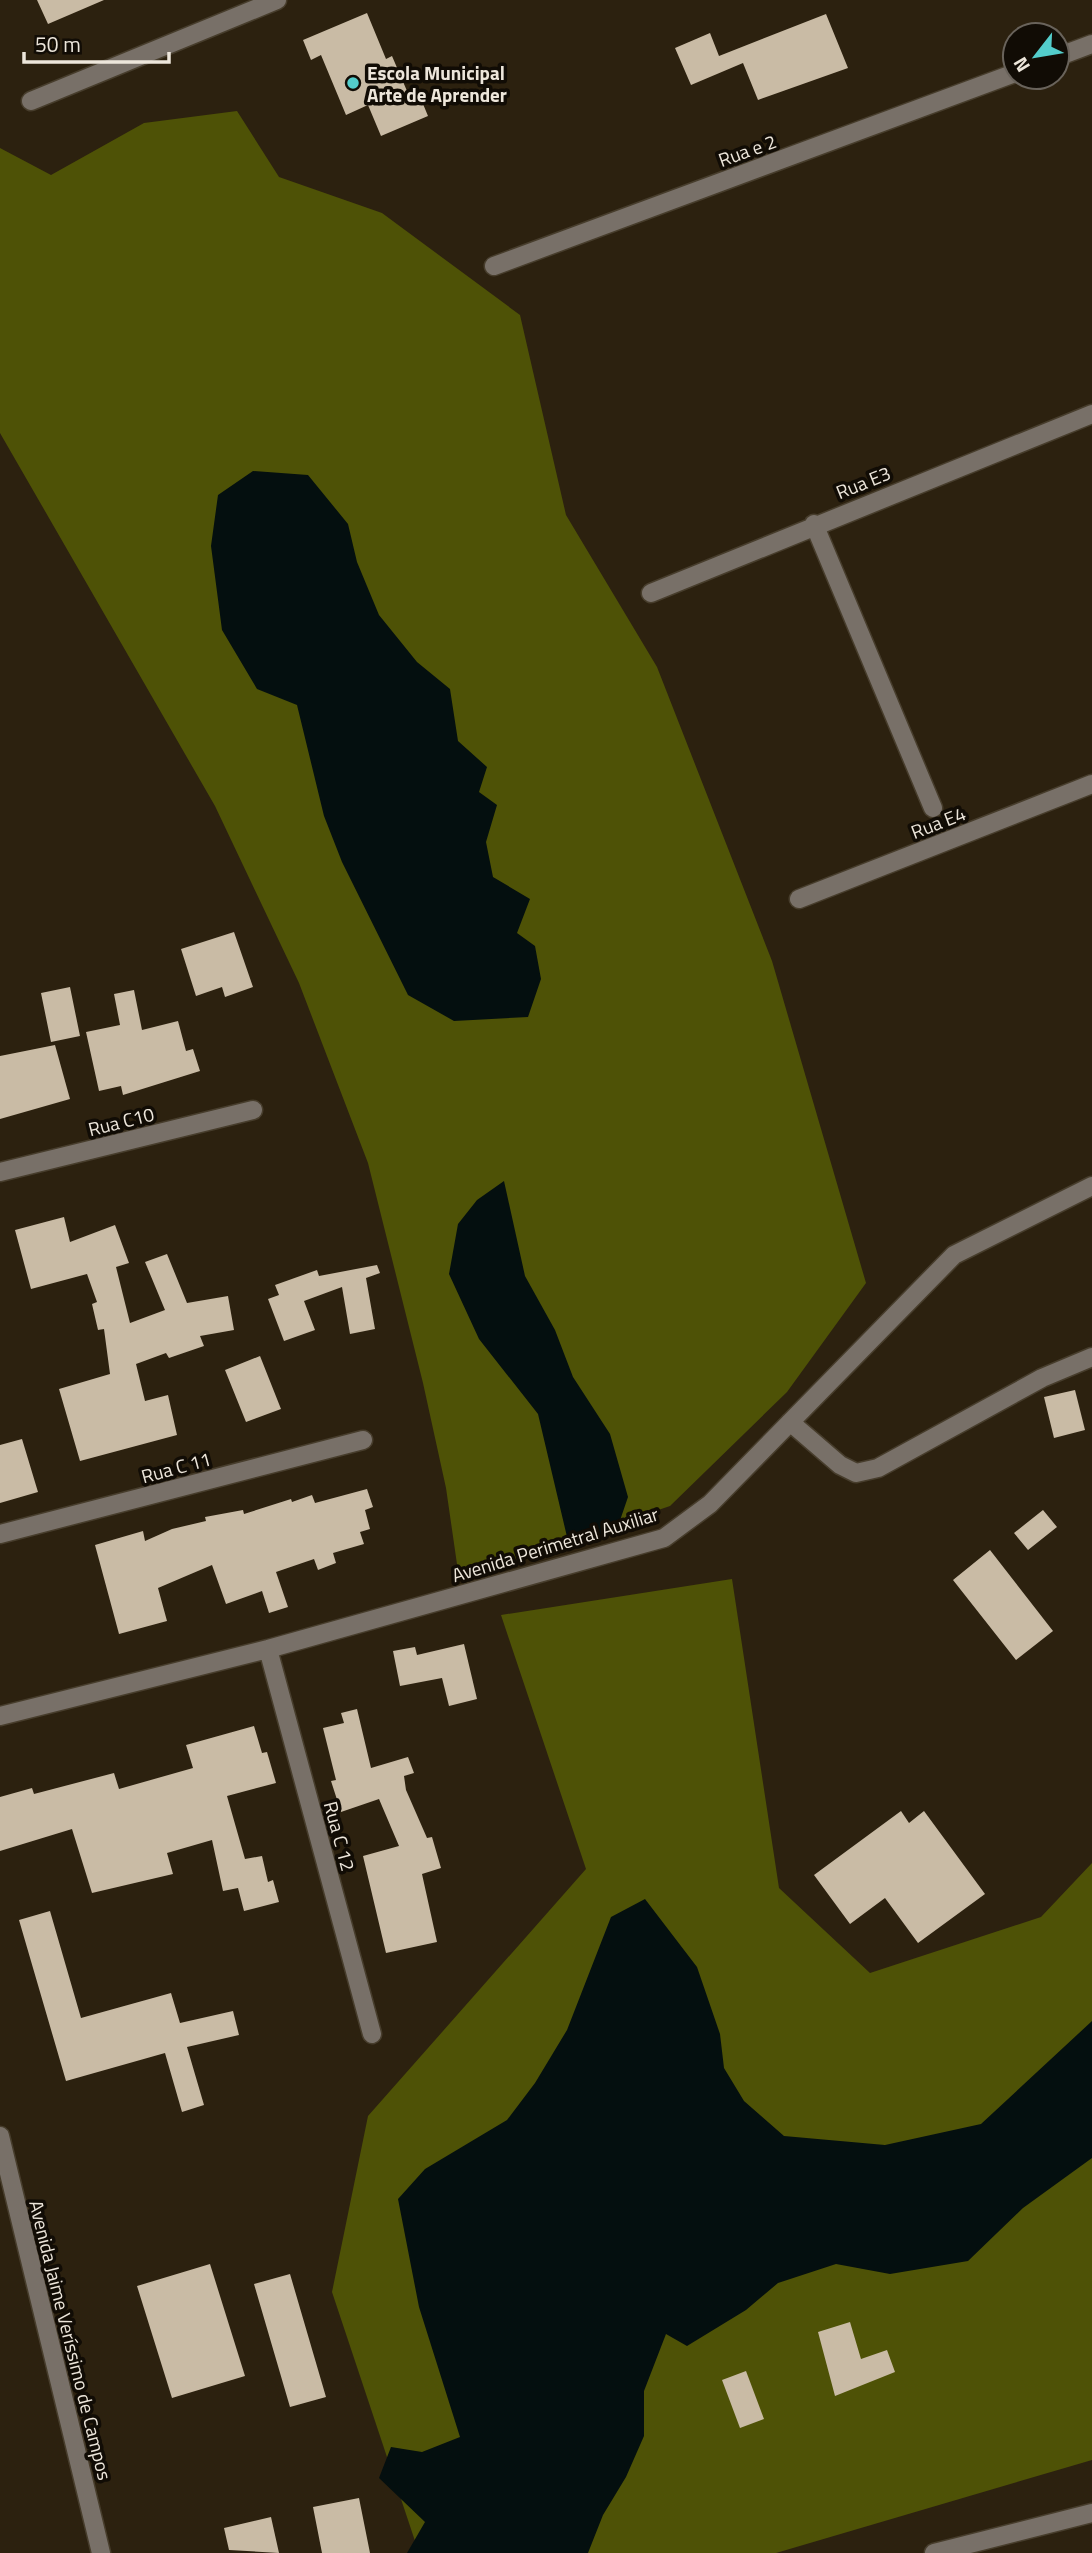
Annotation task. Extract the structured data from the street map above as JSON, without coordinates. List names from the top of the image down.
{
  "streets": {
    "street": [
      "Rua e 2",
      "Rua E3",
      "Rua E4",
      "Rua C10",
      "Rua C 11",
      "Avenida Perimetral Auxiliar",
      "Rua C 12",
      "Avenida Jaime Veríssimo de Campos"
    ]
  },
  "crossings": [
    ["Avenida Perimetral Auxiliar", "Rua C 12"]
  ],
  "places": ["Escola Municipal Arte de Aprender"],
  "scale_bar": "50 m",
  "north": "bottom left"
}
